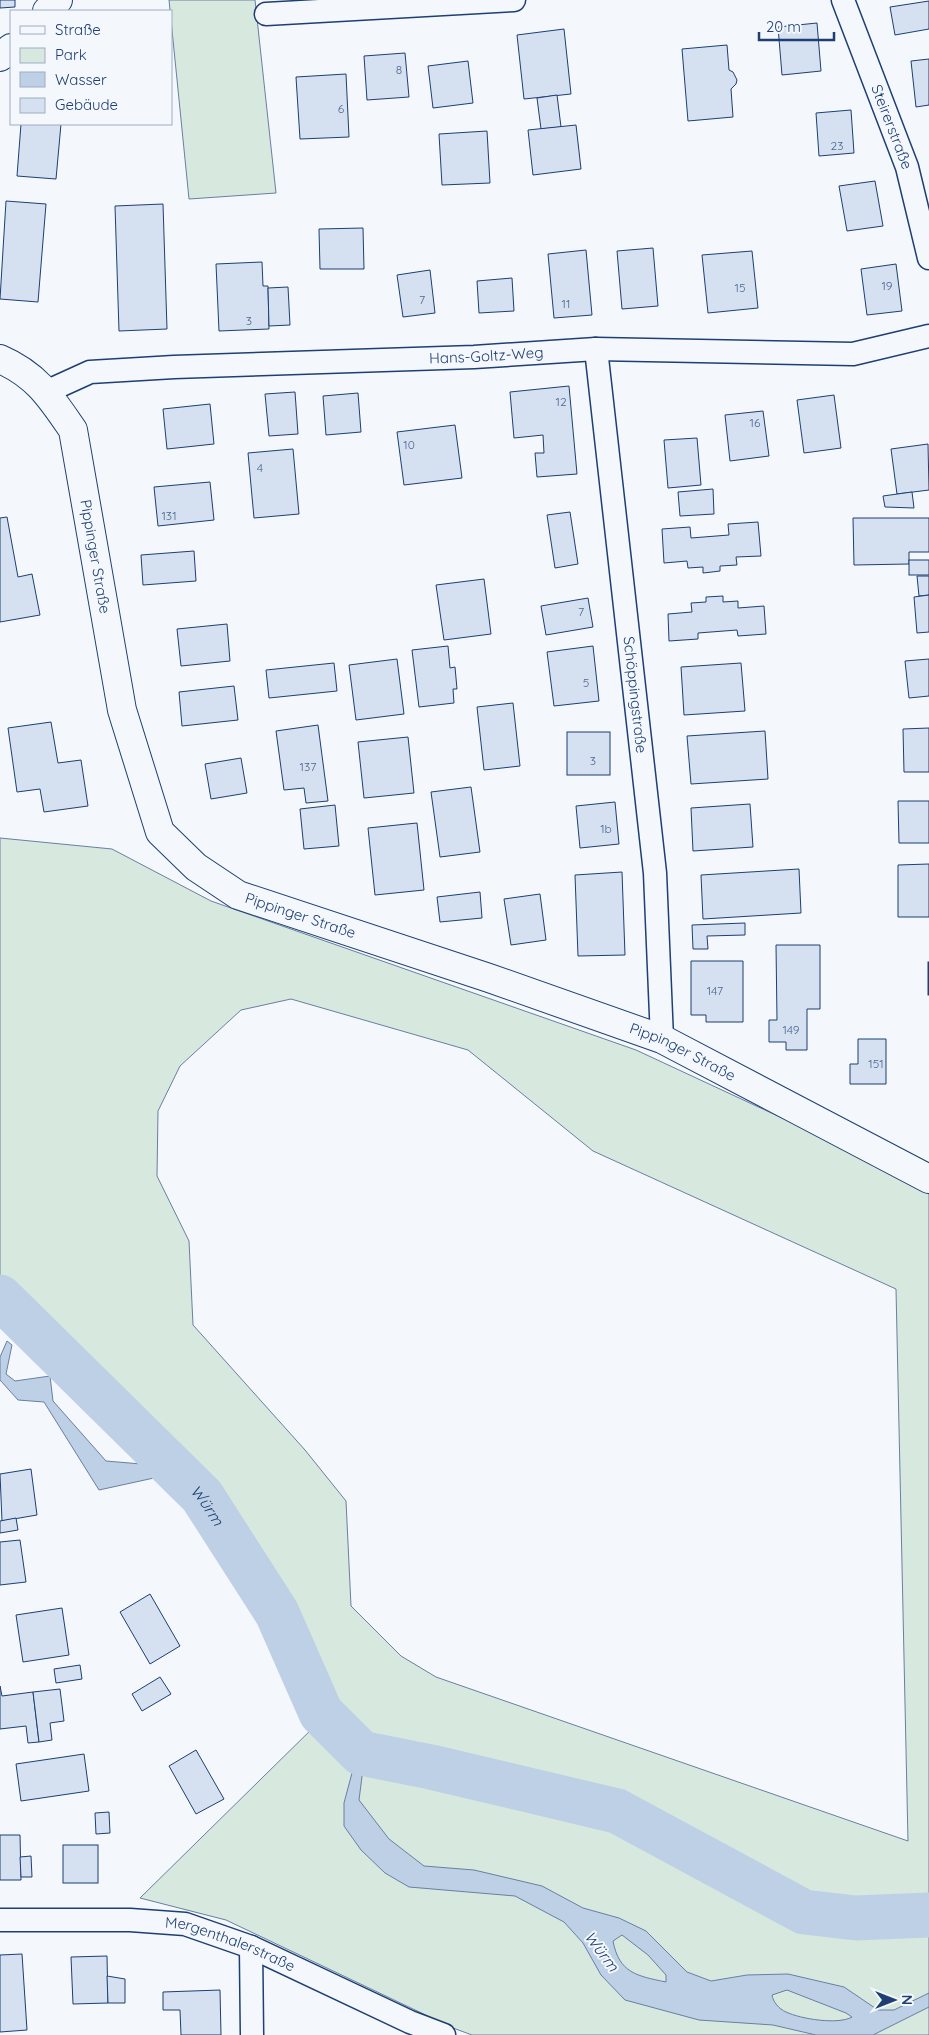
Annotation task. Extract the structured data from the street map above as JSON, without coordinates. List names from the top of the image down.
{
  "streets": {
    "main road": ["Pippinger Straße"],
    "street": [
      "Steirerstraße",
      "Hans-Goltz-Weg",
      "Schöppingstraße",
      "Mergenthalerstraße"
    ]
  },
  "crossings": [
    ["Hans-Goltz-Weg", "Pippinger Straße"],
    ["Hans-Goltz-Weg", "Schöppingstraße"],
    ["Pippinger Straße", "Schöppingstraße"]
  ],
  "water": ["Würm"],
  "house_numbers": [
    "8",
    "6",
    "23",
    "19",
    "15",
    "7",
    "11",
    "3",
    "12",
    "16",
    "10",
    "4",
    "131",
    "7",
    "5",
    "3",
    "137",
    "1b",
    "147",
    "149",
    "151"
  ],
  "legend": [
    "Straße",
    "Park",
    "Wasser",
    "Gebäude"
  ],
  "scale_bar": "20 m",
  "north": "right"
}
